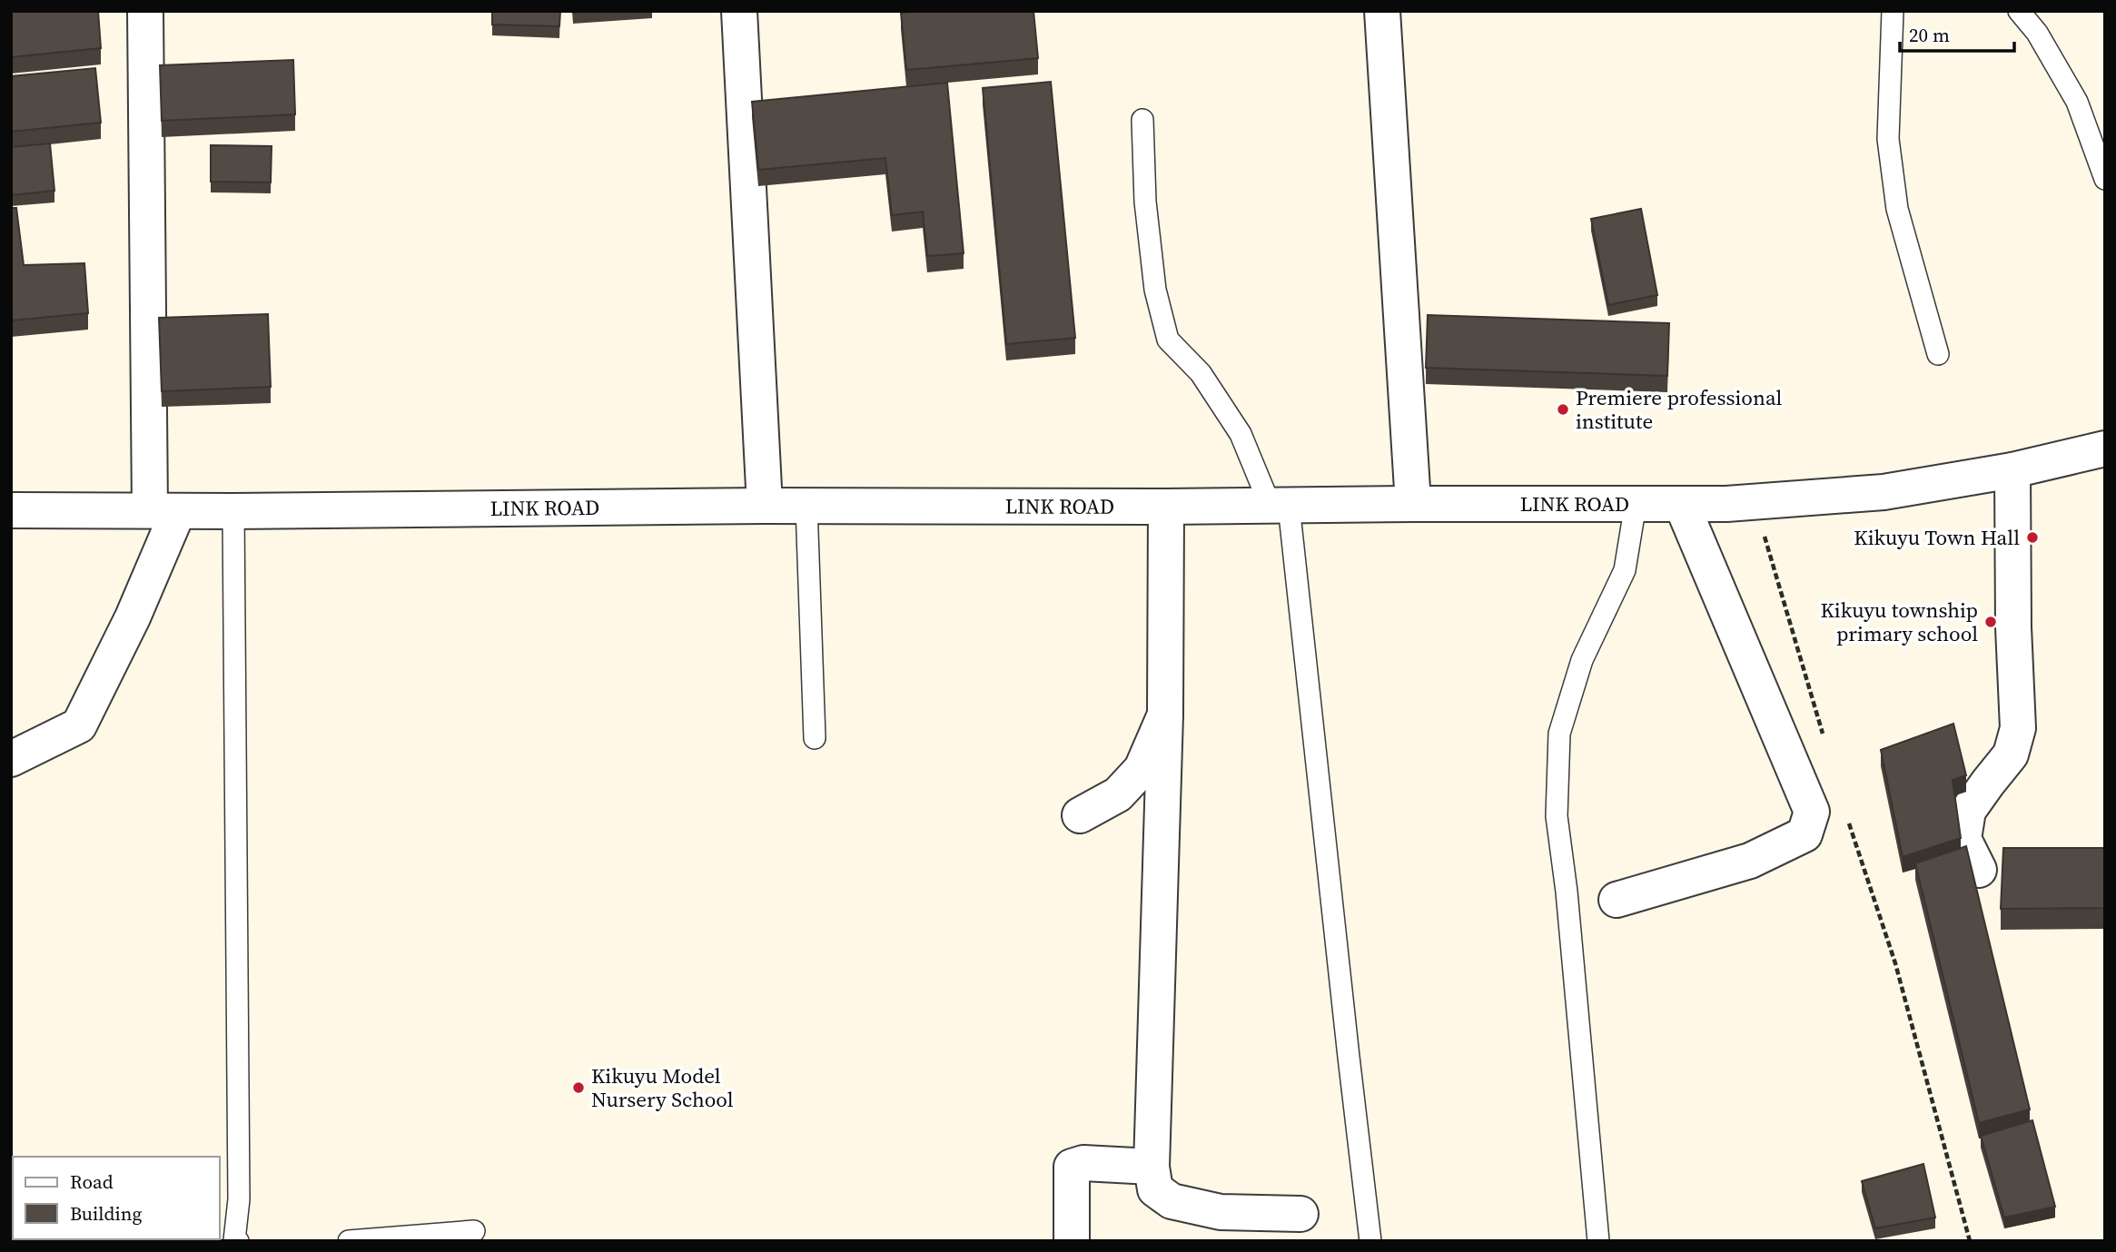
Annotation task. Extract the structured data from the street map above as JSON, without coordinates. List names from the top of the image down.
{
  "streets": {
    "street": ["LINK ROAD"]
  },
  "places": [
    "Premiere professional institute",
    "Kikuyu Town Hall",
    "Kikuyu township primary school",
    "Kikuyu Model Nursery School"
  ],
  "legend": ["Road", "Building"],
  "scale_bar": "20 m"
}
